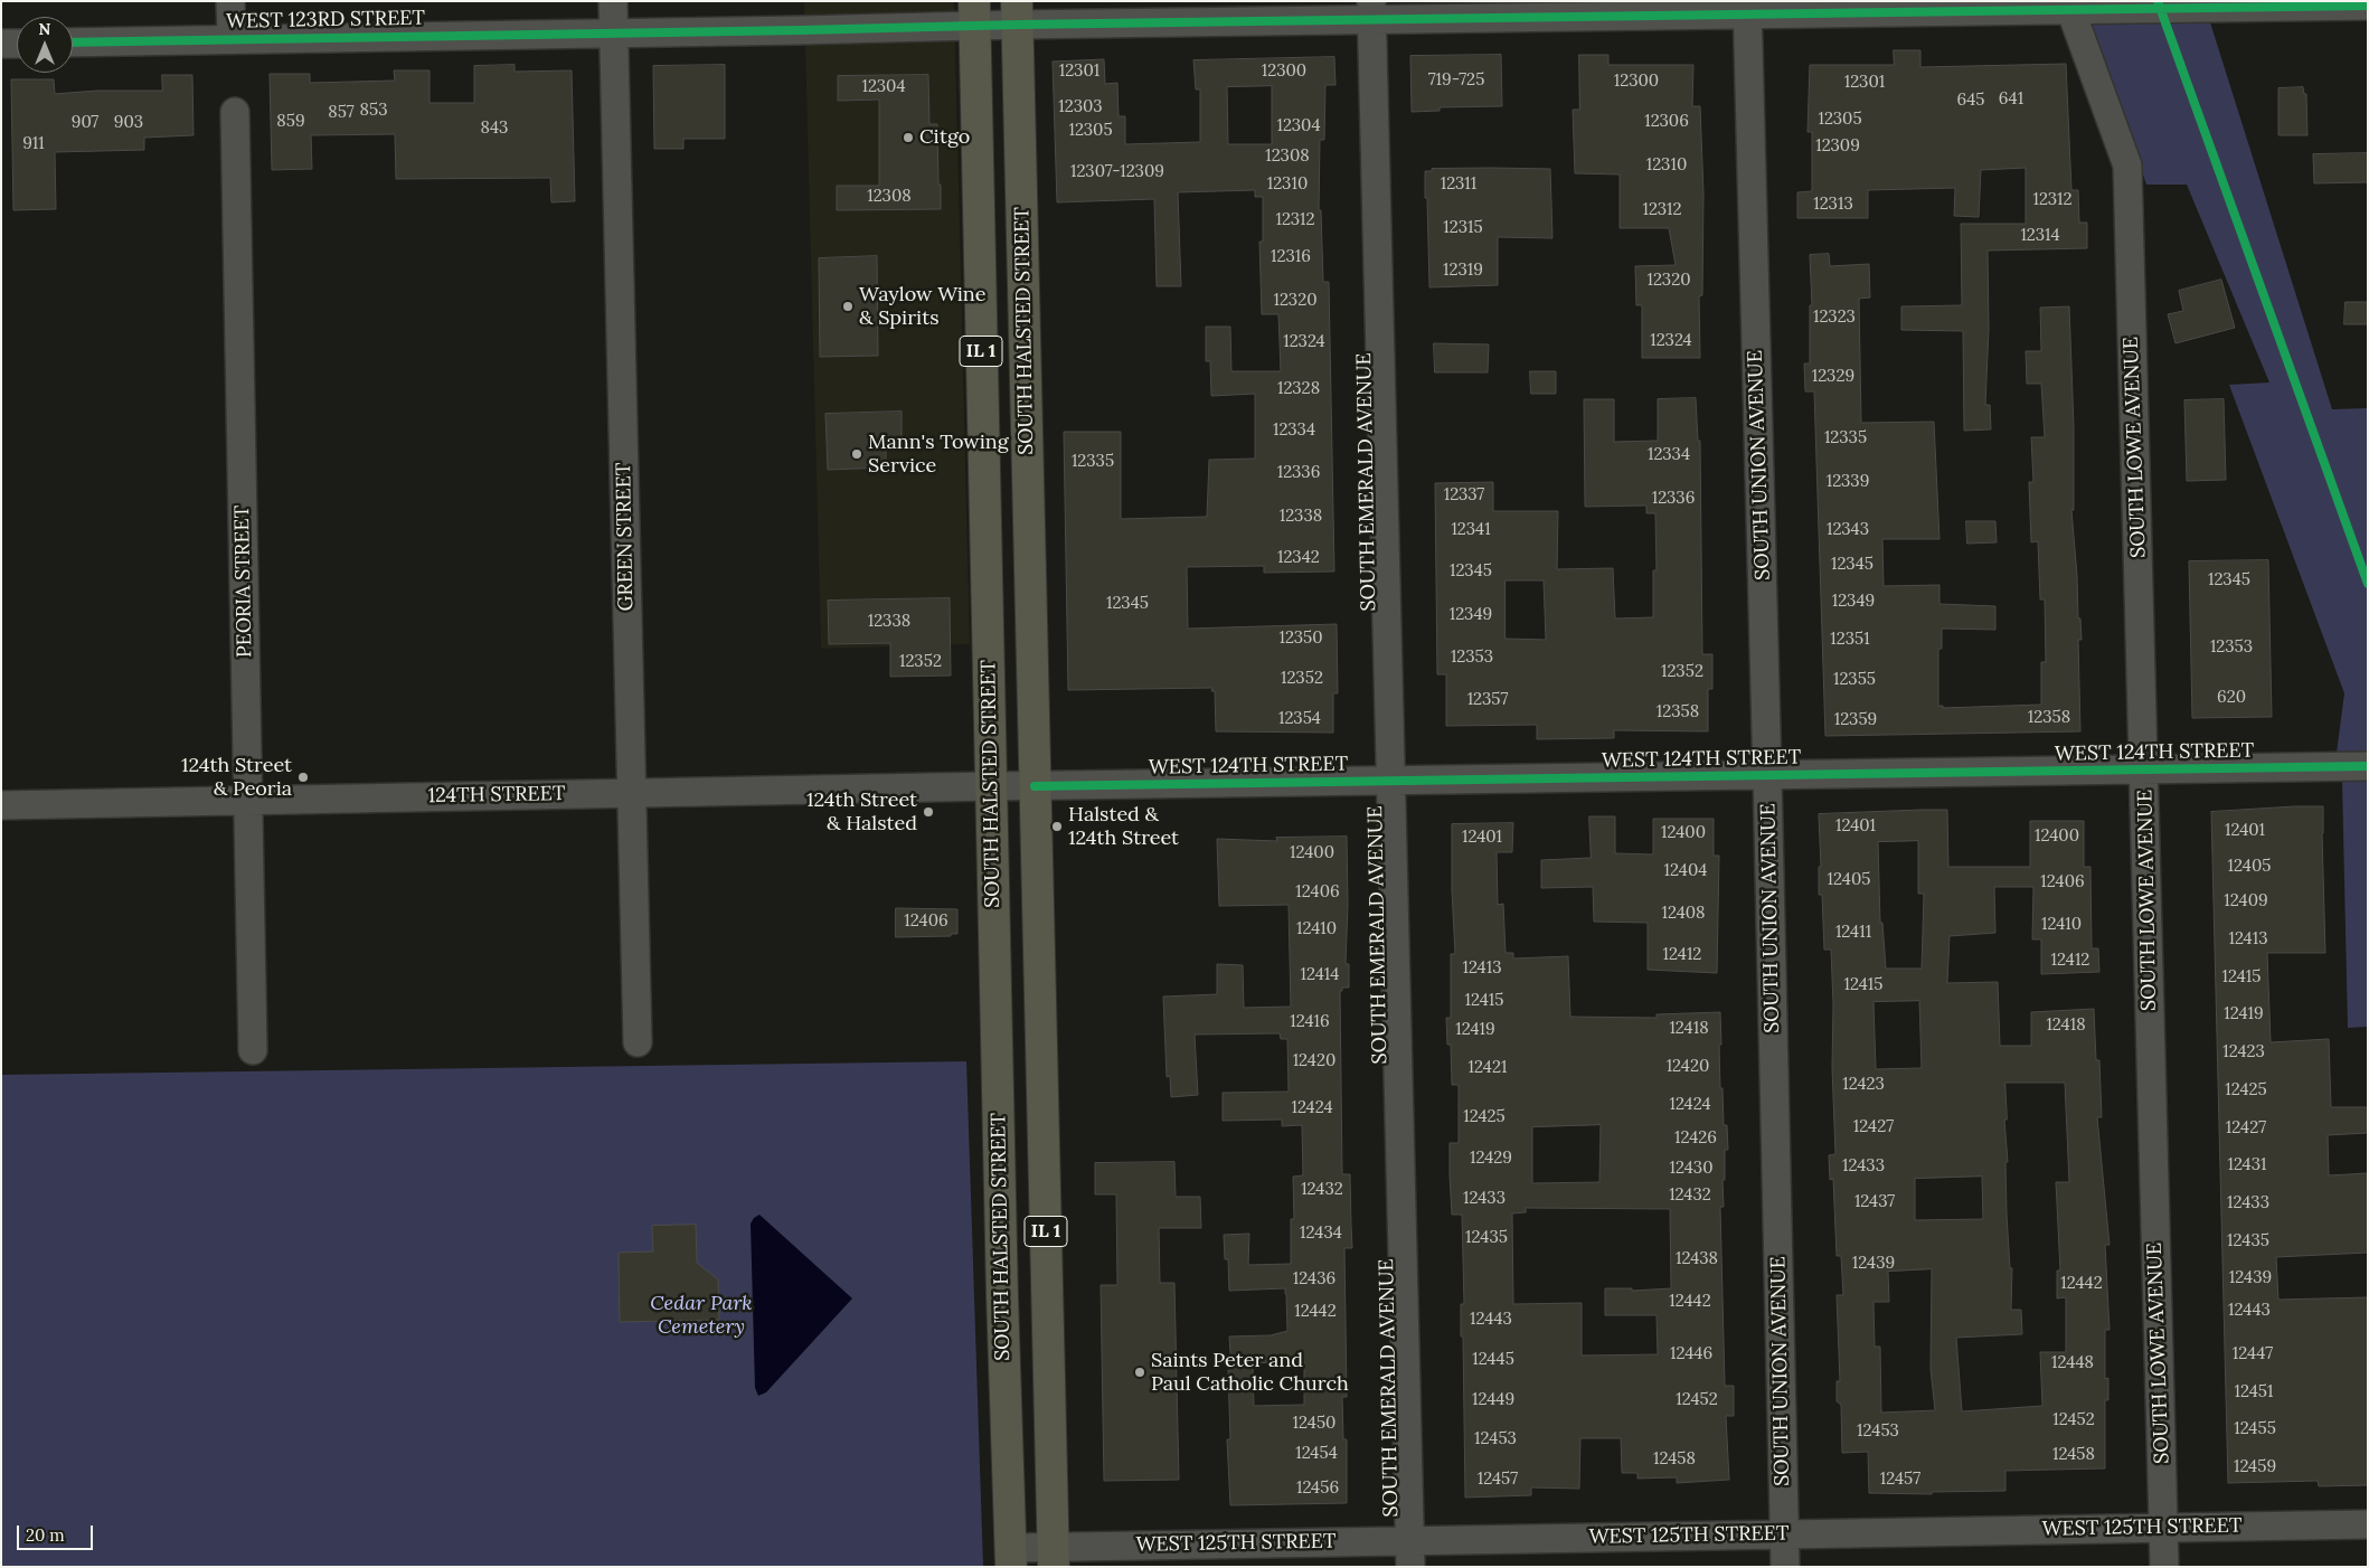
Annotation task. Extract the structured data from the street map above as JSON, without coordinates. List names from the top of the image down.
{
  "streets": {
    "main road": ["SOUTH HALSTED STREET", "IL 1"],
    "street": [
      "WEST 123RD STREET",
      "SOUTH LOWE AVENUE",
      "SOUTH UNION AVENUE",
      "SOUTH EMERALD AVENUE",
      "GREEN STREET",
      "PEORIA STREET",
      "WEST 124TH STREET",
      "124TH STREET",
      "WEST 125TH STREET"
    ]
  },
  "crossings": [
    ["WEST 123RD STREET", "SOUTH HALSTED STREET"],
    ["WEST 123RD STREET", "SOUTH LOWE AVENUE"],
    ["WEST 123RD STREET", "SOUTH UNION AVENUE"],
    ["WEST 123RD STREET", "SOUTH EMERALD AVENUE"],
    ["WEST 123RD STREET", "GREEN STREET"],
    ["SOUTH HALSTED STREET", "WEST 124TH STREET"],
    ["SOUTH HALSTED STREET", "124TH STREET"],
    ["SOUTH HALSTED STREET", "WEST 125TH STREET"],
    ["SOUTH LOWE AVENUE", "WEST 124TH STREET"],
    ["SOUTH LOWE AVENUE", "WEST 125TH STREET"],
    ["SOUTH UNION AVENUE", "WEST 124TH STREET"],
    ["SOUTH UNION AVENUE", "WEST 125TH STREET"],
    ["SOUTH EMERALD AVENUE", "WEST 124TH STREET"],
    ["SOUTH EMERALD AVENUE", "WEST 125TH STREET"],
    ["GREEN STREET", "124TH STREET"],
    ["PEORIA STREET", "124TH STREET"],
    ["WEST 124TH STREET", "124TH STREET"]
  ],
  "parks": ["Cedar Park Cemetery"],
  "places": [
    "Citgo",
    "Waylow Wine & Spirits",
    "Mann's Towing Service",
    "124th Street & Peoria",
    "124th Street & Halsted",
    "Halsted & 124th Street",
    "Saints Peter and Paul Catholic Church"
  ],
  "house_numbers": [
    "12301",
    "12300",
    "719-725",
    "12300",
    "12301",
    "12304",
    "641",
    "645",
    "12303",
    "853",
    "857",
    "12305",
    "859",
    "12306",
    "907",
    "903",
    "12304",
    "843",
    "12305",
    "911",
    "12309",
    "12308",
    "12310",
    "12307-12309",
    "12310",
    "12311",
    "12308",
    "12312",
    "12313",
    "12312",
    "12312",
    "12315",
    "12314",
    "12316",
    "12319",
    "12320",
    "12320",
    "12323",
    "12324",
    "12324",
    "12329",
    "12328",
    "12334",
    "12335",
    "12334",
    "12335",
    "12336",
    "12339",
    "12337",
    "12336",
    "12338",
    "12341",
    "12343",
    "12342",
    "12345",
    "12345",
    "12345",
    "12349",
    "12345",
    "12349",
    "12338",
    "12350",
    "12351",
    "12353",
    "12353",
    "12352",
    "12352",
    "12352",
    "12355",
    "620",
    "12357",
    "12358",
    "12358",
    "12354",
    "12359",
    "12401",
    "12401",
    "12400",
    "12400",
    "12401",
    "12400",
    "12405",
    "12404",
    "12405",
    "12406",
    "12406",
    "12409",
    "12408",
    "12406",
    "12410",
    "12410",
    "12411",
    "12413",
    "12412",
    "12412",
    "12413",
    "12414",
    "12415",
    "12415",
    "12415",
    "12419",
    "12416",
    "12418",
    "12418",
    "12419",
    "12423",
    "12420",
    "12420",
    "12421",
    "12423",
    "12425",
    "12424",
    "12424",
    "12425",
    "12427",
    "12427",
    "12426",
    "12429",
    "12431",
    "12433",
    "12430",
    "12432",
    "12432",
    "12433",
    "12437",
    "12433",
    "12434",
    "12435",
    "12435",
    "12438",
    "12439",
    "12439",
    "12436",
    "12442",
    "12442",
    "12443",
    "12442",
    "12443",
    "12446",
    "12447",
    "12445",
    "12448",
    "12451",
    "12449",
    "12452",
    "12452",
    "12450",
    "12455",
    "12453",
    "12453",
    "12454",
    "12458",
    "12458",
    "12459",
    "12457",
    "12457",
    "12456"
  ],
  "scale_bar": "20 m",
  "north": "top"
}
